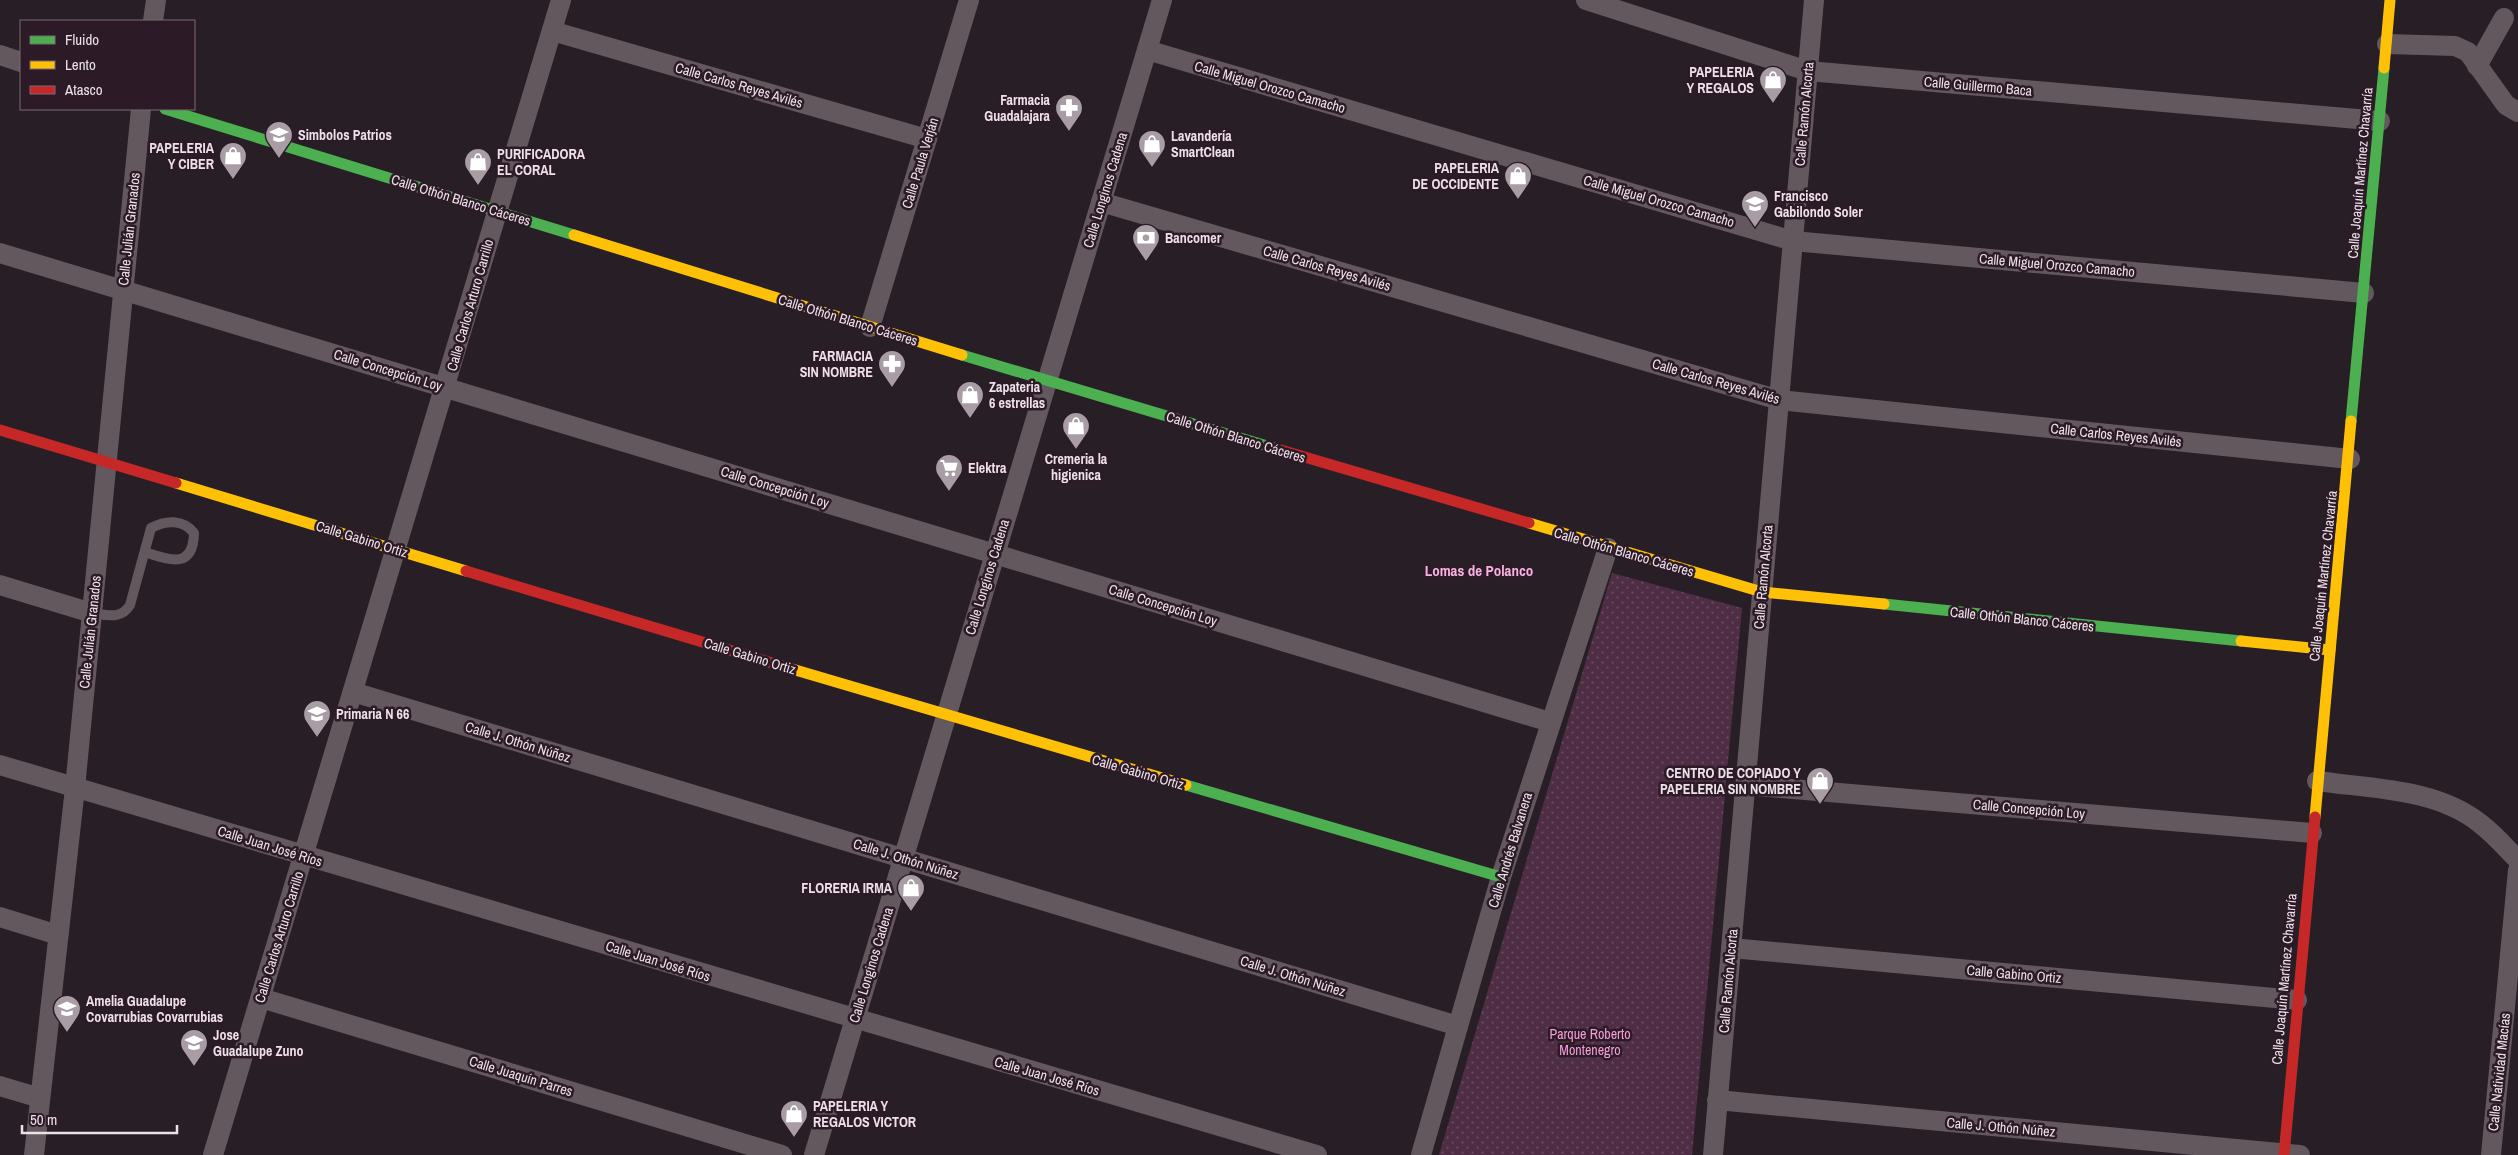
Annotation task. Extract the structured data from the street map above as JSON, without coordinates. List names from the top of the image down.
{
  "streets": {
    "street": [
      "Calle Carlos Reyes Avilés",
      "Calle Guillermo Baca",
      "Calle Miguel Orozco Camacho",
      "Calle Ramón Alcorta",
      "Calle Paula Verján",
      "Calle Joaquín Martínez Chavarría",
      "Calle Longinos Cadena",
      "Calle Othón Blanco Cáceres",
      "Calle Julián Granados",
      "Calle Carlos Arturo Carrillo",
      "Calle Concepción Loy",
      "Calle Gabino Ortiz",
      "Calle J. Othón Núñez",
      "Calle Juan José Ríos",
      "Calle Andrés Balvanera",
      "Calle Natividad Macías",
      "Calle Juaquín Parres"
    ]
  },
  "crossings": [
    ["Calle Carlos Reyes Avilés", "Calle Ramón Alcorta"],
    ["Calle Carlos Reyes Avilés", "Calle Paula Verján"],
    ["Calle Carlos Reyes Avilés", "Calle Joaquín Martínez Chavarría"],
    ["Calle Carlos Reyes Avilés", "Calle Longinos Cadena"],
    ["Calle Carlos Reyes Avilés", "Calle Carlos Arturo Carrillo"],
    ["Calle Guillermo Baca", "Calle Ramón Alcorta"],
    ["Calle Guillermo Baca", "Calle Joaquín Martínez Chavarría"],
    ["Calle Miguel Orozco Camacho", "Calle Ramón Alcorta"],
    ["Calle Miguel Orozco Camacho", "Calle Joaquín Martínez Chavarría"],
    ["Calle Miguel Orozco Camacho", "Calle Longinos Cadena"],
    ["Calle Ramón Alcorta", "Calle Othón Blanco Cáceres"],
    ["Calle Ramón Alcorta", "Calle Concepción Loy"],
    ["Calle Ramón Alcorta", "Calle Gabino Ortiz"],
    ["Calle Ramón Alcorta", "Calle J. Othón Núñez"],
    ["Calle Paula Verján", "Calle Othón Blanco Cáceres"],
    ["Calle Joaquín Martínez Chavarría", "Calle Othón Blanco Cáceres"],
    ["Calle Joaquín Martínez Chavarría", "Calle Concepción Loy"],
    ["Calle Joaquín Martínez Chavarría", "Calle Gabino Ortiz"],
    ["Calle Joaquín Martínez Chavarría", "Calle J. Othón Núñez"],
    ["Calle Longinos Cadena", "Calle Othón Blanco Cáceres"],
    ["Calle Longinos Cadena", "Calle Concepción Loy"],
    ["Calle Longinos Cadena", "Calle Gabino Ortiz"],
    ["Calle Longinos Cadena", "Calle J. Othón Núñez"],
    ["Calle Longinos Cadena", "Calle Juan José Ríos"],
    ["Calle Othón Blanco Cáceres", "Calle Carlos Arturo Carrillo"],
    ["Calle Othón Blanco Cáceres", "Calle Andrés Balvanera"],
    ["Calle Julián Granados", "Calle Concepción Loy"],
    ["Calle Julián Granados", "Calle Gabino Ortiz"],
    ["Calle Julián Granados", "Calle Juan José Ríos"],
    ["Calle Carlos Arturo Carrillo", "Calle Concepción Loy"],
    ["Calle Carlos Arturo Carrillo", "Calle Gabino Ortiz"],
    ["Calle Carlos Arturo Carrillo", "Calle J. Othón Núñez"],
    ["Calle Carlos Arturo Carrillo", "Calle Juan José Ríos"],
    ["Calle Carlos Arturo Carrillo", "Calle Juaquín Parres"],
    ["Calle Concepción Loy", "Calle Andrés Balvanera"],
    ["Calle Gabino Ortiz", "Calle Andrés Balvanera"],
    ["Calle J. Othón Núñez", "Calle Andrés Balvanera"]
  ],
  "districts": ["Lomas de Polanco"],
  "parks": ["Parque Roberto Montenegro"],
  "places": {
    "shop": [
      "PAPELERIA Y REGALOS",
      "Lavandería SmartClean",
      "PAPELERIA Y CIBER",
      "PURIFICADORA EL CORAL",
      "PAPELERIA DE OCCIDENTE",
      "Zapateria 6 estrellas",
      "Cremeria la higienica",
      "CENTRO DE COPIADO Y PAPELERIA SIN NOMBRE",
      "FLORERIA IRMA",
      "PAPELERIA Y REGALOS VICTOR"
    ],
    "pharmacy": ["Farmacia Guadalajara", "FARMACIA SIN NOMBRE"],
    "school or university": [
      "Simbolos Patrios",
      "Francisco Gabilondo Soler",
      "Primaria N 66",
      "Amelia Guadalupe Covarrubias Covarrubias",
      "Jose Guadalupe Zuno"
    ],
    "bank": ["Bancomer"],
    "supermarket": ["Elektra"]
  },
  "legend": ["Fluido", "Lento", "Atasco"],
  "scale_bar": "50 m"
}
